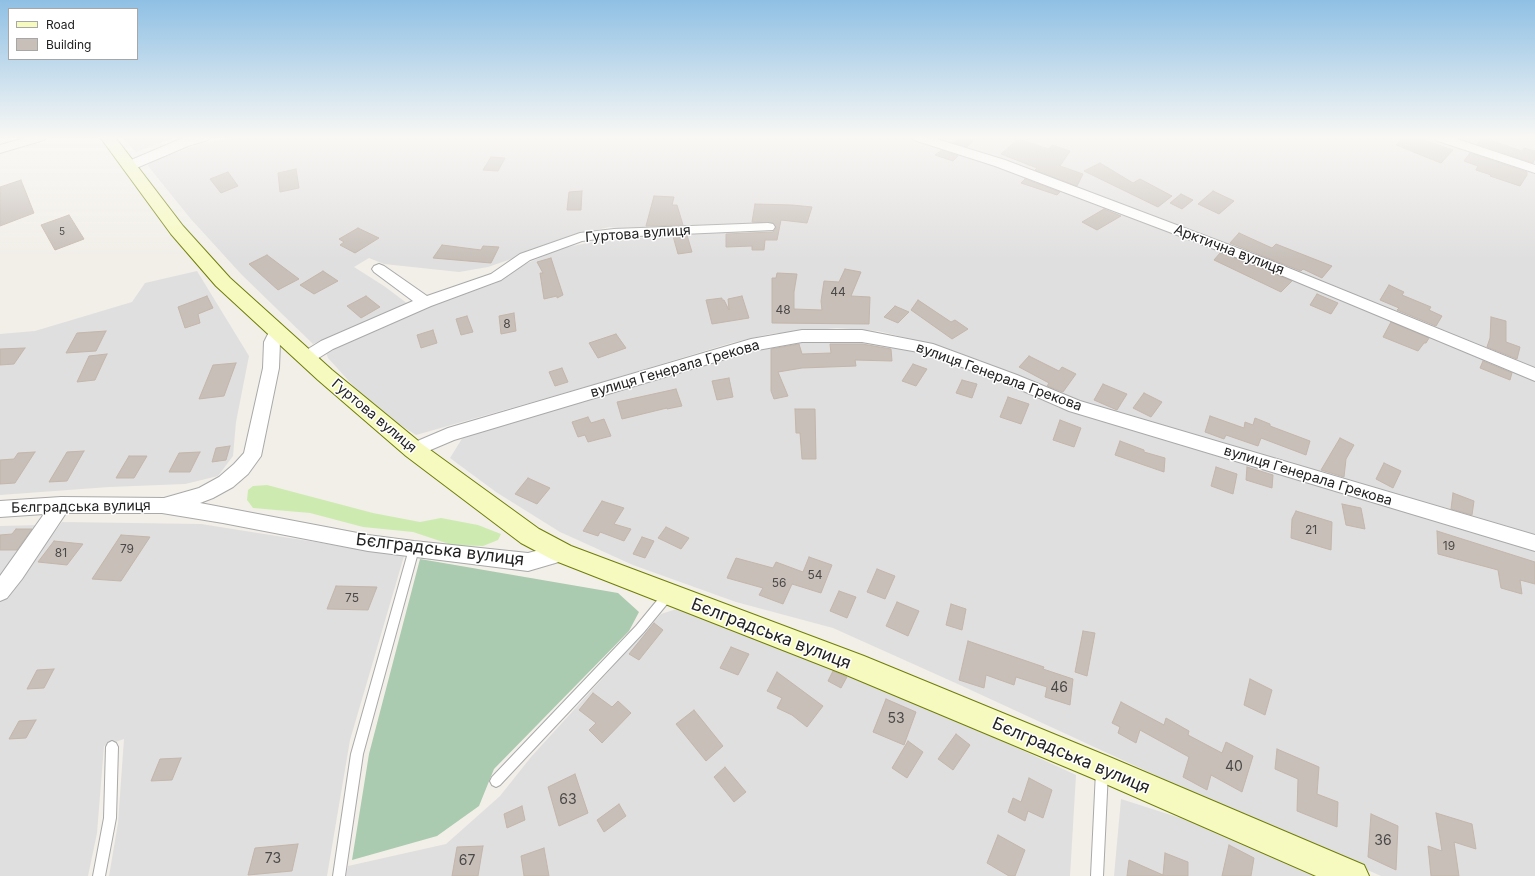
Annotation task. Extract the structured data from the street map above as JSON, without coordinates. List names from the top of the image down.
{
  "streets": {
    "street": [
      "Гуртова вулиця",
      "Арктична вулиця",
      "вулиця Генерала Грекова",
      "Бєлградська вулиця"
    ]
  },
  "crossings": [
    ["Гуртова вулиця", "вулиця Генерала Грекова"],
    ["Гуртова вулиця", "Бєлградська вулиця"]
  ],
  "house_numbers": [
    "5",
    "44",
    "48",
    "8",
    "21",
    "19",
    "79",
    "81",
    "54",
    "56",
    "75",
    "46",
    "53",
    "40",
    "63",
    "36",
    "73",
    "67"
  ],
  "legend": ["Road", "Building"]
}
